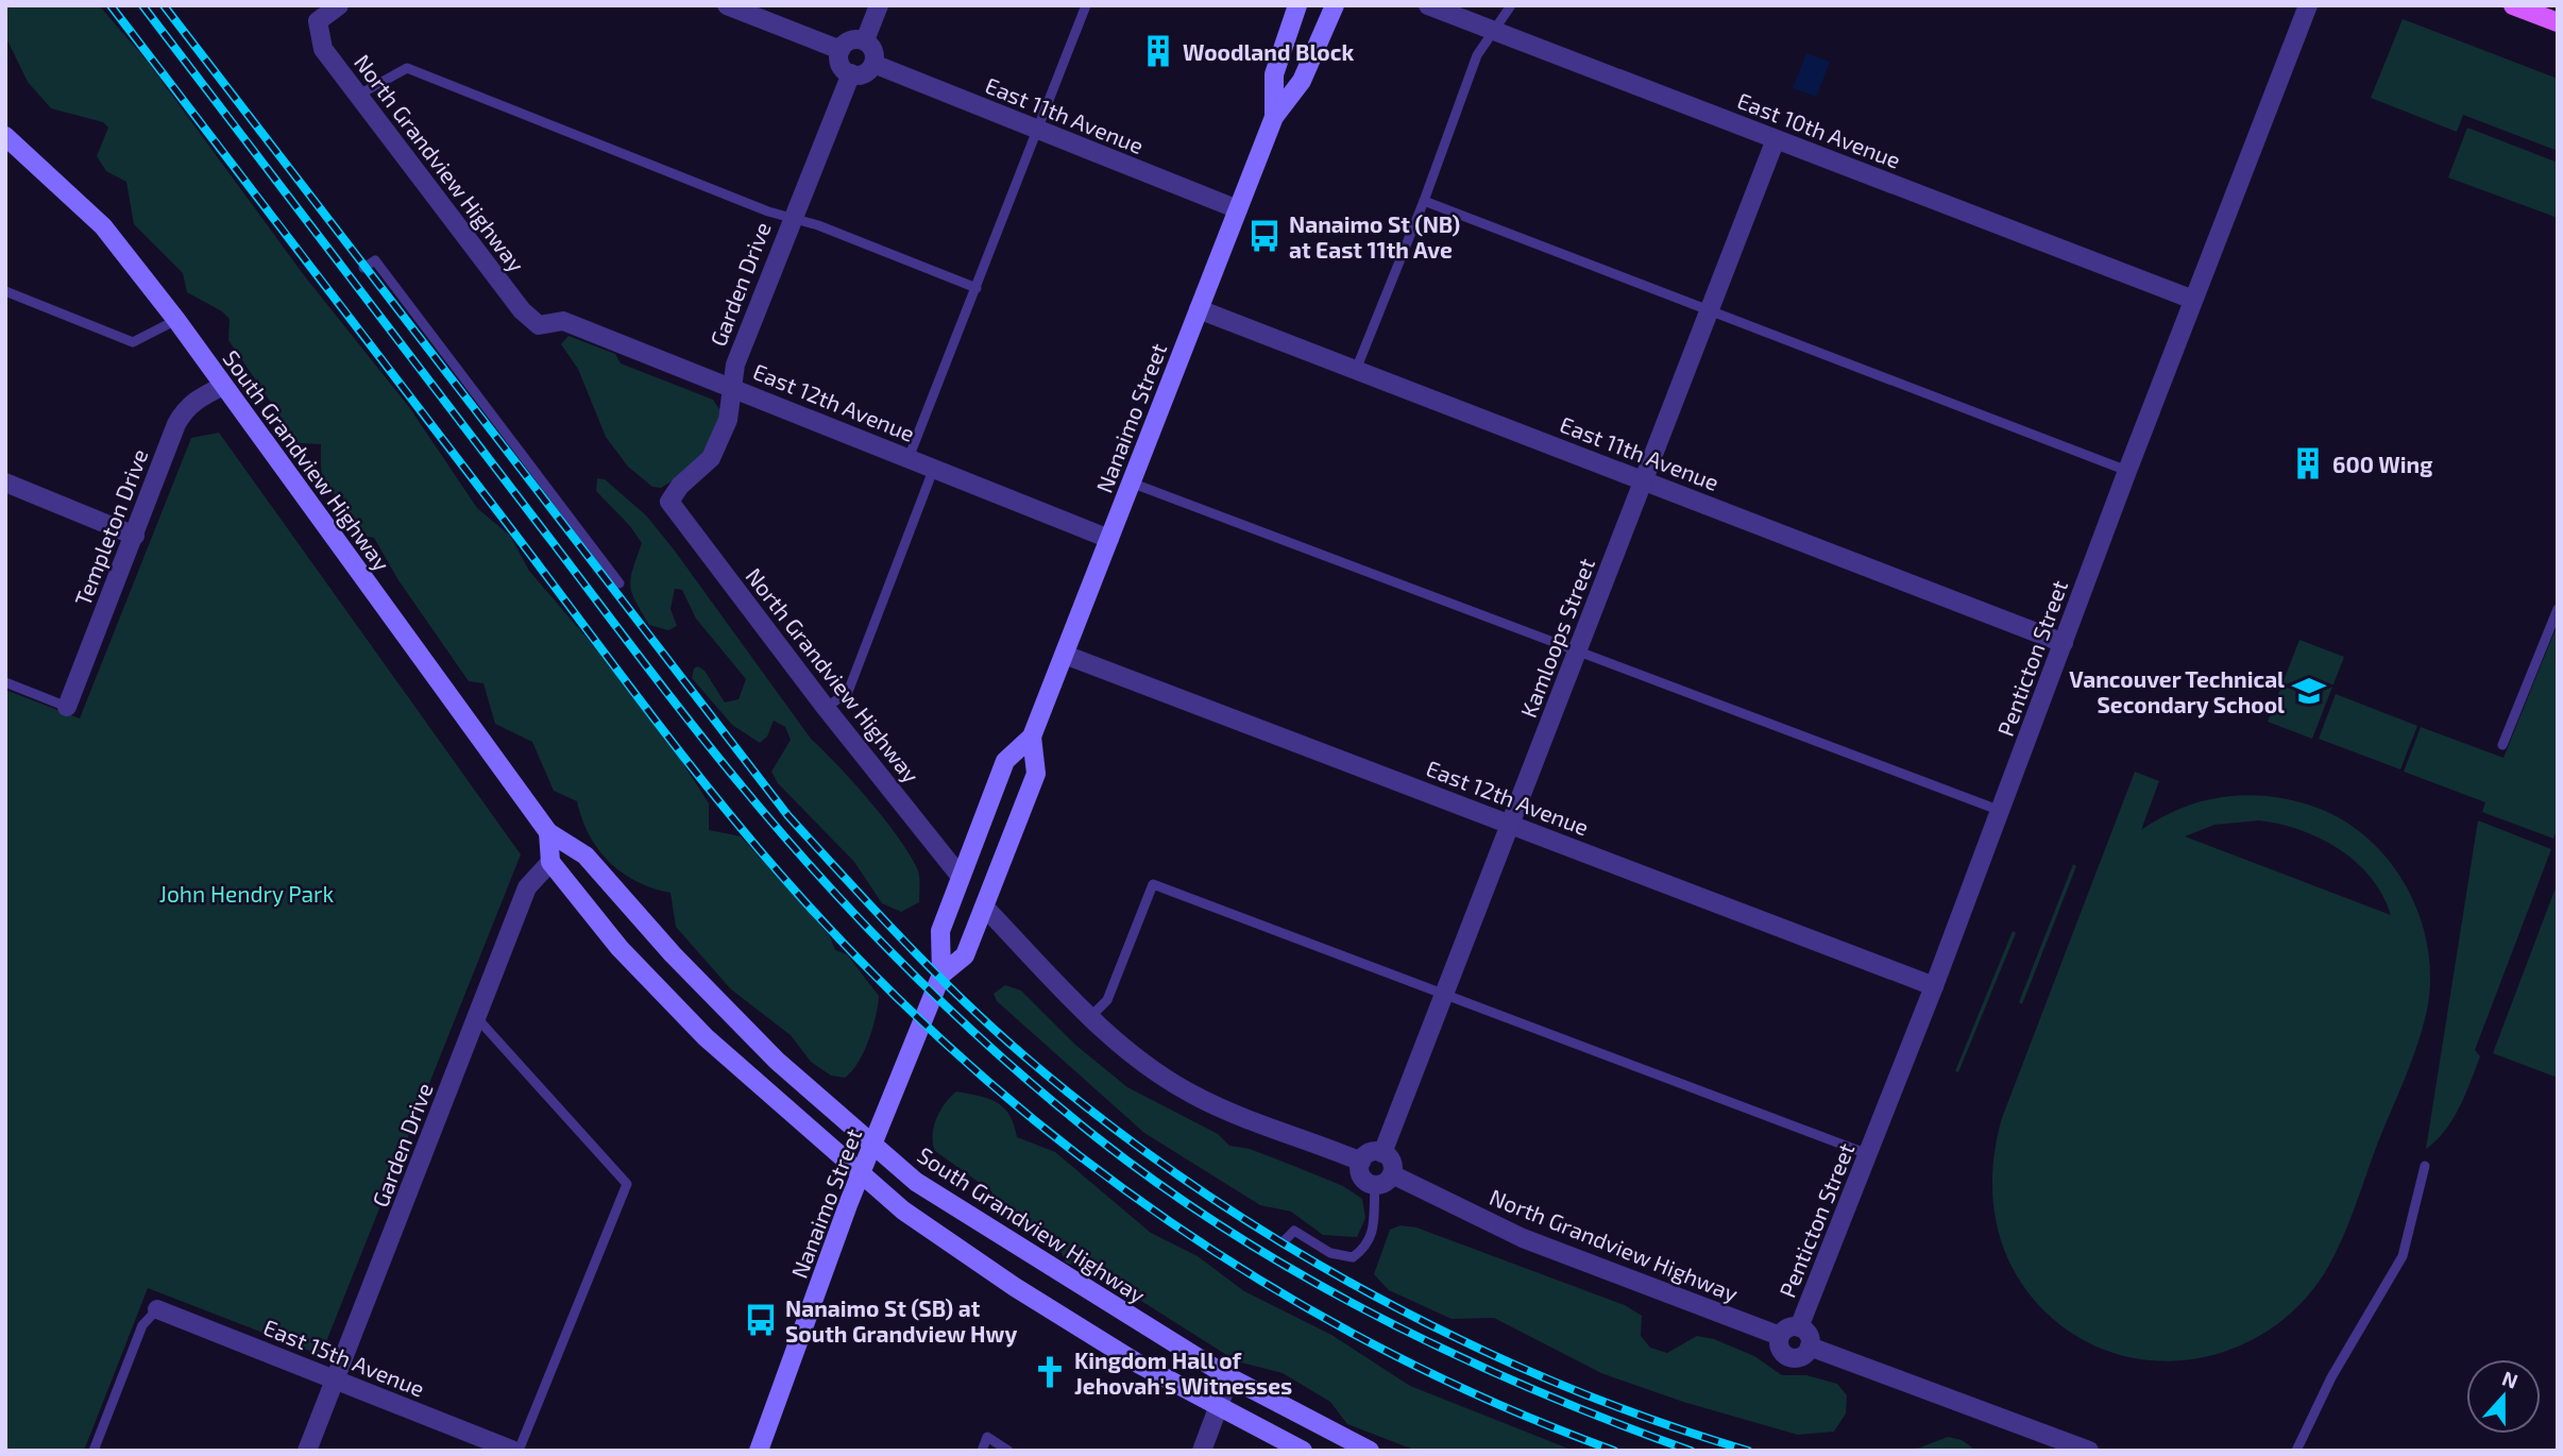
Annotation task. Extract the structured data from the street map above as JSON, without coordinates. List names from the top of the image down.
{
  "streets": {
    "main road": ["Nanaimo Street", "South Grandview Highway"],
    "street": [
      "East 11th Avenue",
      "East 10th Avenue",
      "North Grandview Highway",
      "Garden Drive",
      "East 12th Avenue",
      "Templeton Drive",
      "Kamloops Street",
      "Penticton Street",
      "East 15th Avenue"
    ]
  },
  "crossings": [
    ["East 11th Avenue", "Garden Drive"],
    ["East 11th Avenue", "Nanaimo Street"],
    ["East 11th Avenue", "Kamloops Street"],
    ["East 11th Avenue", "Penticton Street"],
    ["East 10th Avenue", "Kamloops Street"],
    ["East 10th Avenue", "Penticton Street"],
    ["North Grandview Highway", "Garden Drive"],
    ["North Grandview Highway", "East 12th Avenue"],
    ["North Grandview Highway", "Nanaimo Street"],
    ["North Grandview Highway", "Kamloops Street"],
    ["North Grandview Highway", "Penticton Street"],
    ["Garden Drive", "East 12th Avenue"],
    ["Garden Drive", "East 15th Avenue"],
    ["East 12th Avenue", "Nanaimo Street"],
    ["East 12th Avenue", "Kamloops Street"],
    ["East 12th Avenue", "Penticton Street"],
    ["Nanaimo Street", "South Grandview Highway"],
    ["South Grandview Highway", "Templeton Drive"]
  ],
  "parks": ["John Hendry Park"],
  "places": {
    "building": ["Woodland Block", "600 Wing"],
    "bus stop": ["Nanaimo St (NB) at East 11th Ave", "Nanaimo St (SB) at South Grandview Hwy"],
    "school or university": ["Vancouver Technical Secondary School"],
    "church": ["Kingdom Hall of Jehovah's Witnesses"]
  },
  "north": "top"
}
